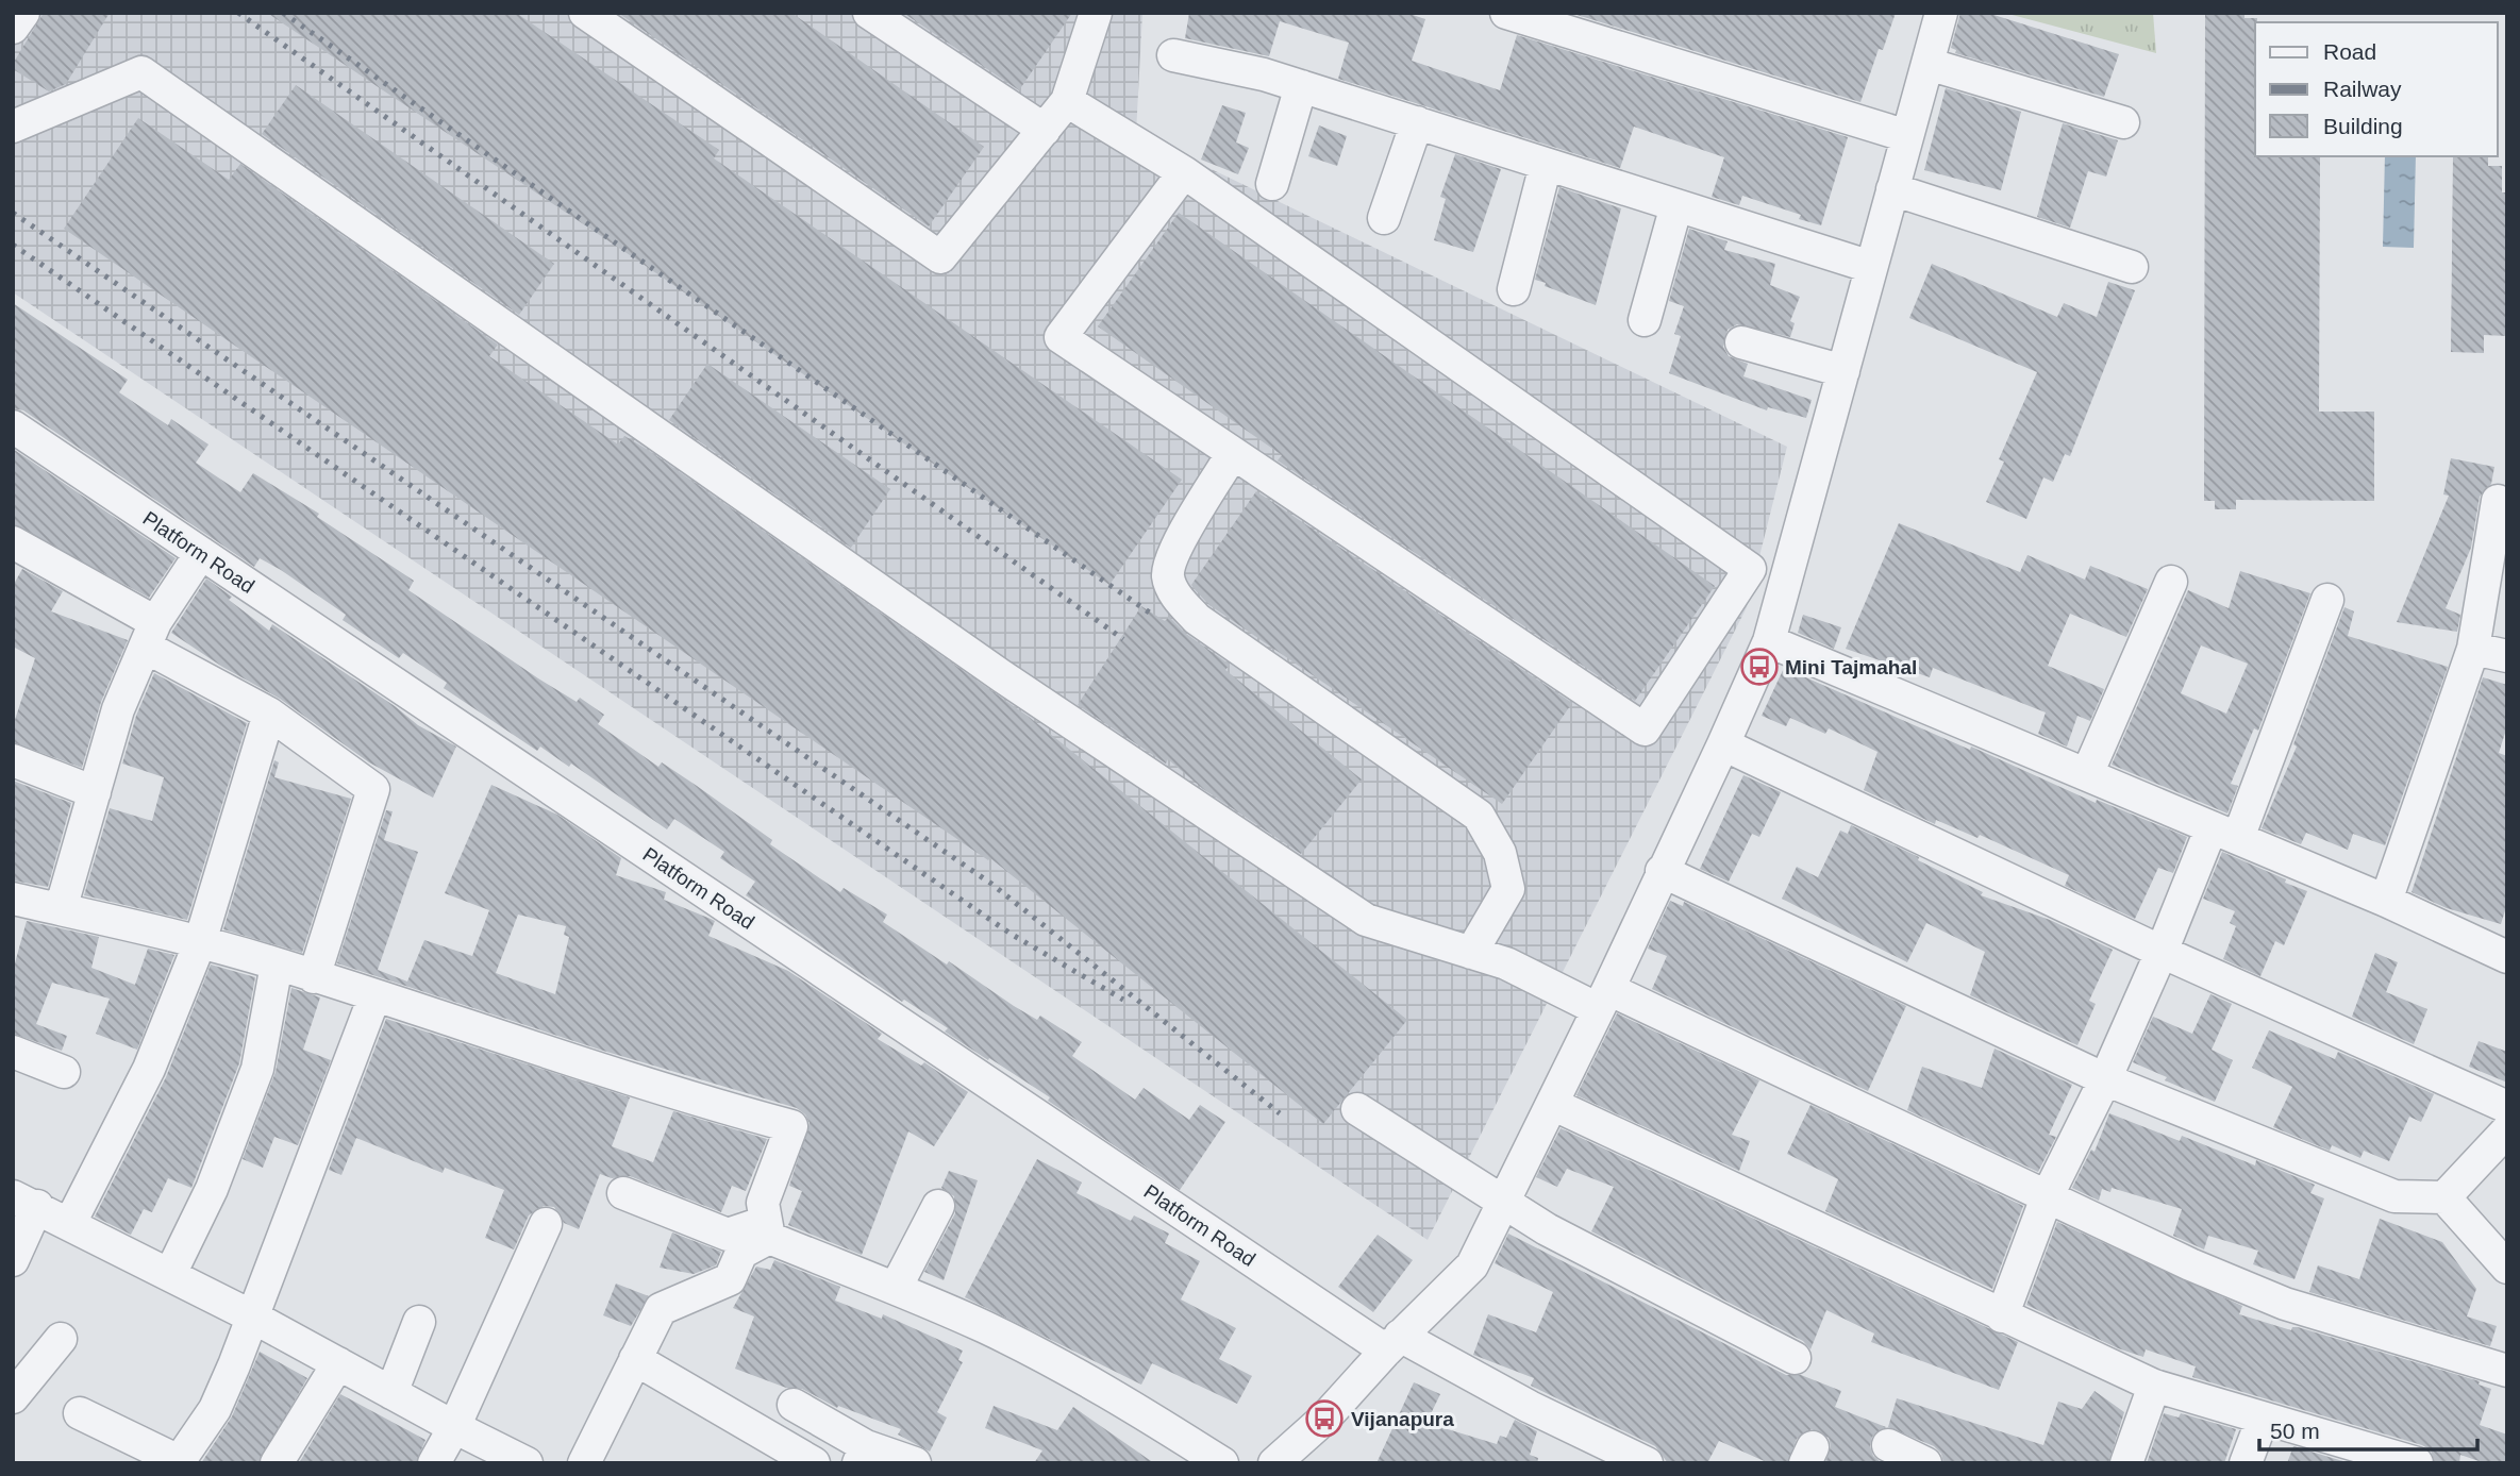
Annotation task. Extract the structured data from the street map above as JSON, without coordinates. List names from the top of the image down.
{
  "streets": {
    "street": ["Platform Road"]
  },
  "places": {
    "bus stop": ["Mini Tajmahal", "Vijanapura"]
  },
  "legend": ["Road", "Railway", "Building"],
  "scale_bar": "50 m"
}
